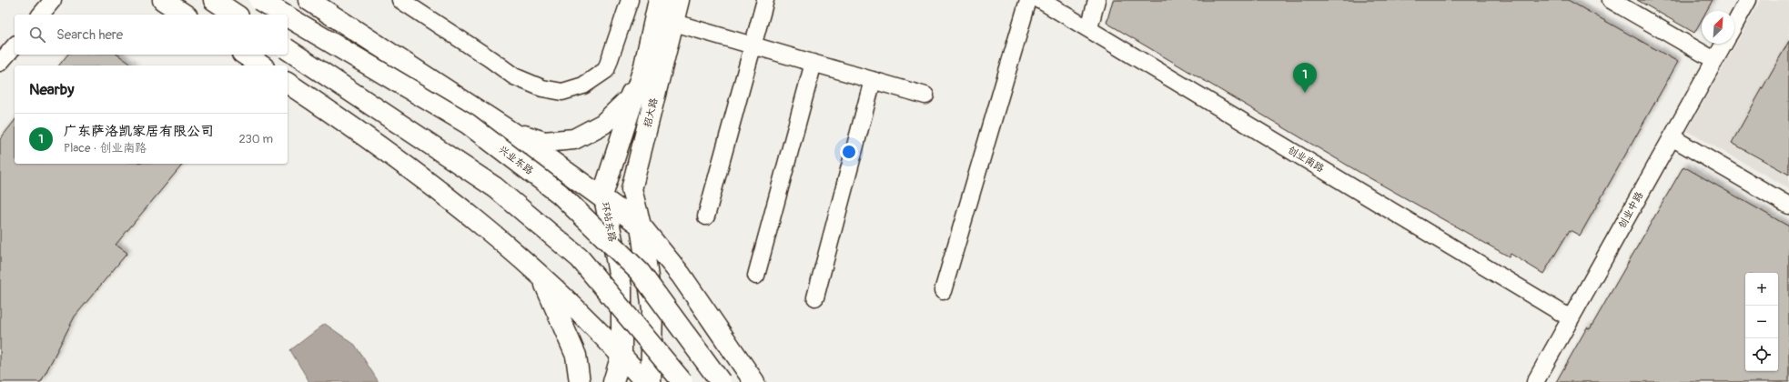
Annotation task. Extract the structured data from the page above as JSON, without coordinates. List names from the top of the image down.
{
  "streets": {
    "main road": ["招大路", "兴业东路", "环站东路"],
    "street": ["创业南路", "创业中路"]
  },
  "crossings": [
    ["创业南路", "创业中路"]
  ],
  "north": "top right",
  "page": {
    "search": "Search here",
    "pins": "1",
    "heading": "Nearby",
    "list": [
      {
        "mark": "1",
        "name": "广东萨洛凯家居有限公司",
        "note": "Place · 创业南路",
        "value": "230 m"
      }
    ],
    "map_buttons": ["+", "−"]
  }
}
